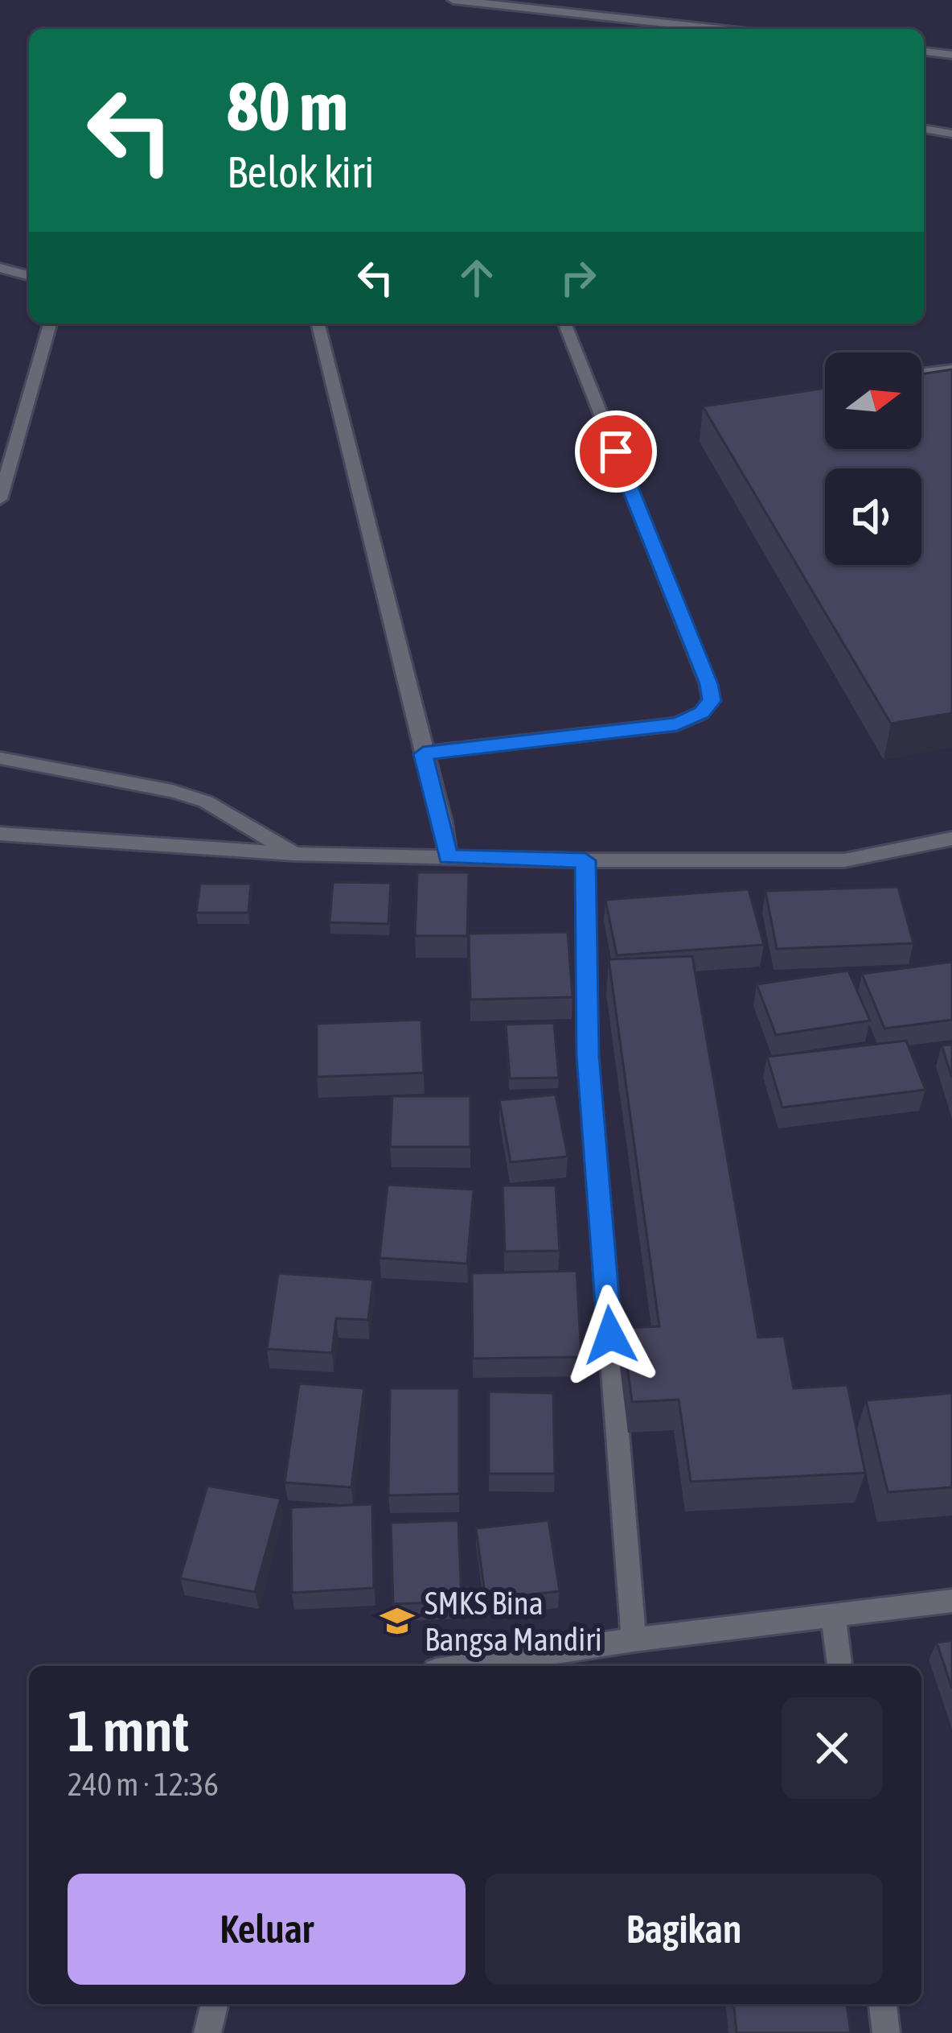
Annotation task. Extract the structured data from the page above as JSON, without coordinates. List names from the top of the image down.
{
  "places": {
    "school or university": ["SMKS Bina Bangsa Mandiri"]
  },
  "north": "right",
  "page": {
    "turn": ["80 m", "Belok kiri"],
    "heading": ["1 mnt", "240 m · 12:36"],
    "buttons": ["Keluar", "Bagikan"]
  }
}
